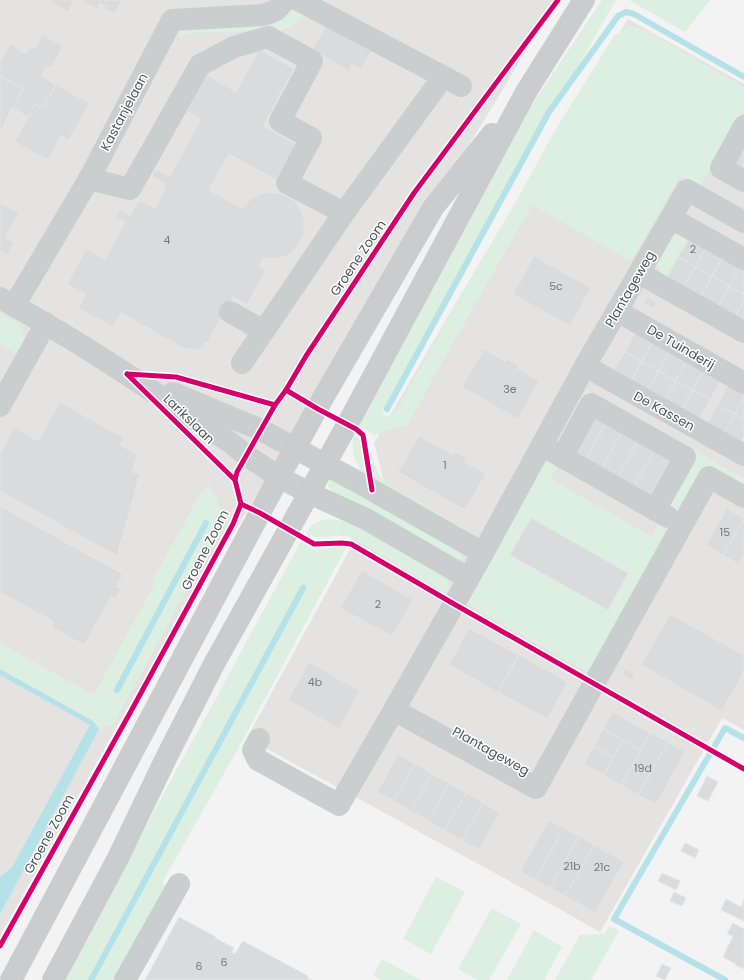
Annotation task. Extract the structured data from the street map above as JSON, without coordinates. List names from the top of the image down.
{
  "streets": {
    "street": [
      "Kastanjelaan",
      "Plantageweg",
      "De Tuinderij",
      "De Kassen",
      "Larikslaan"
    ],
    "cycle path": ["Groene Zoom"]
  },
  "crossings": [
    ["Kastanjelaan", "Larikslaan"],
    ["Plantageweg", "De Tuinderij"],
    ["Plantageweg", "De Kassen"]
  ],
  "house_numbers": [
    "4",
    "2",
    "5c",
    "3e",
    "1",
    "15",
    "2",
    "4b",
    "19d",
    "21b",
    "21c",
    "6",
    "6"
  ]
}
